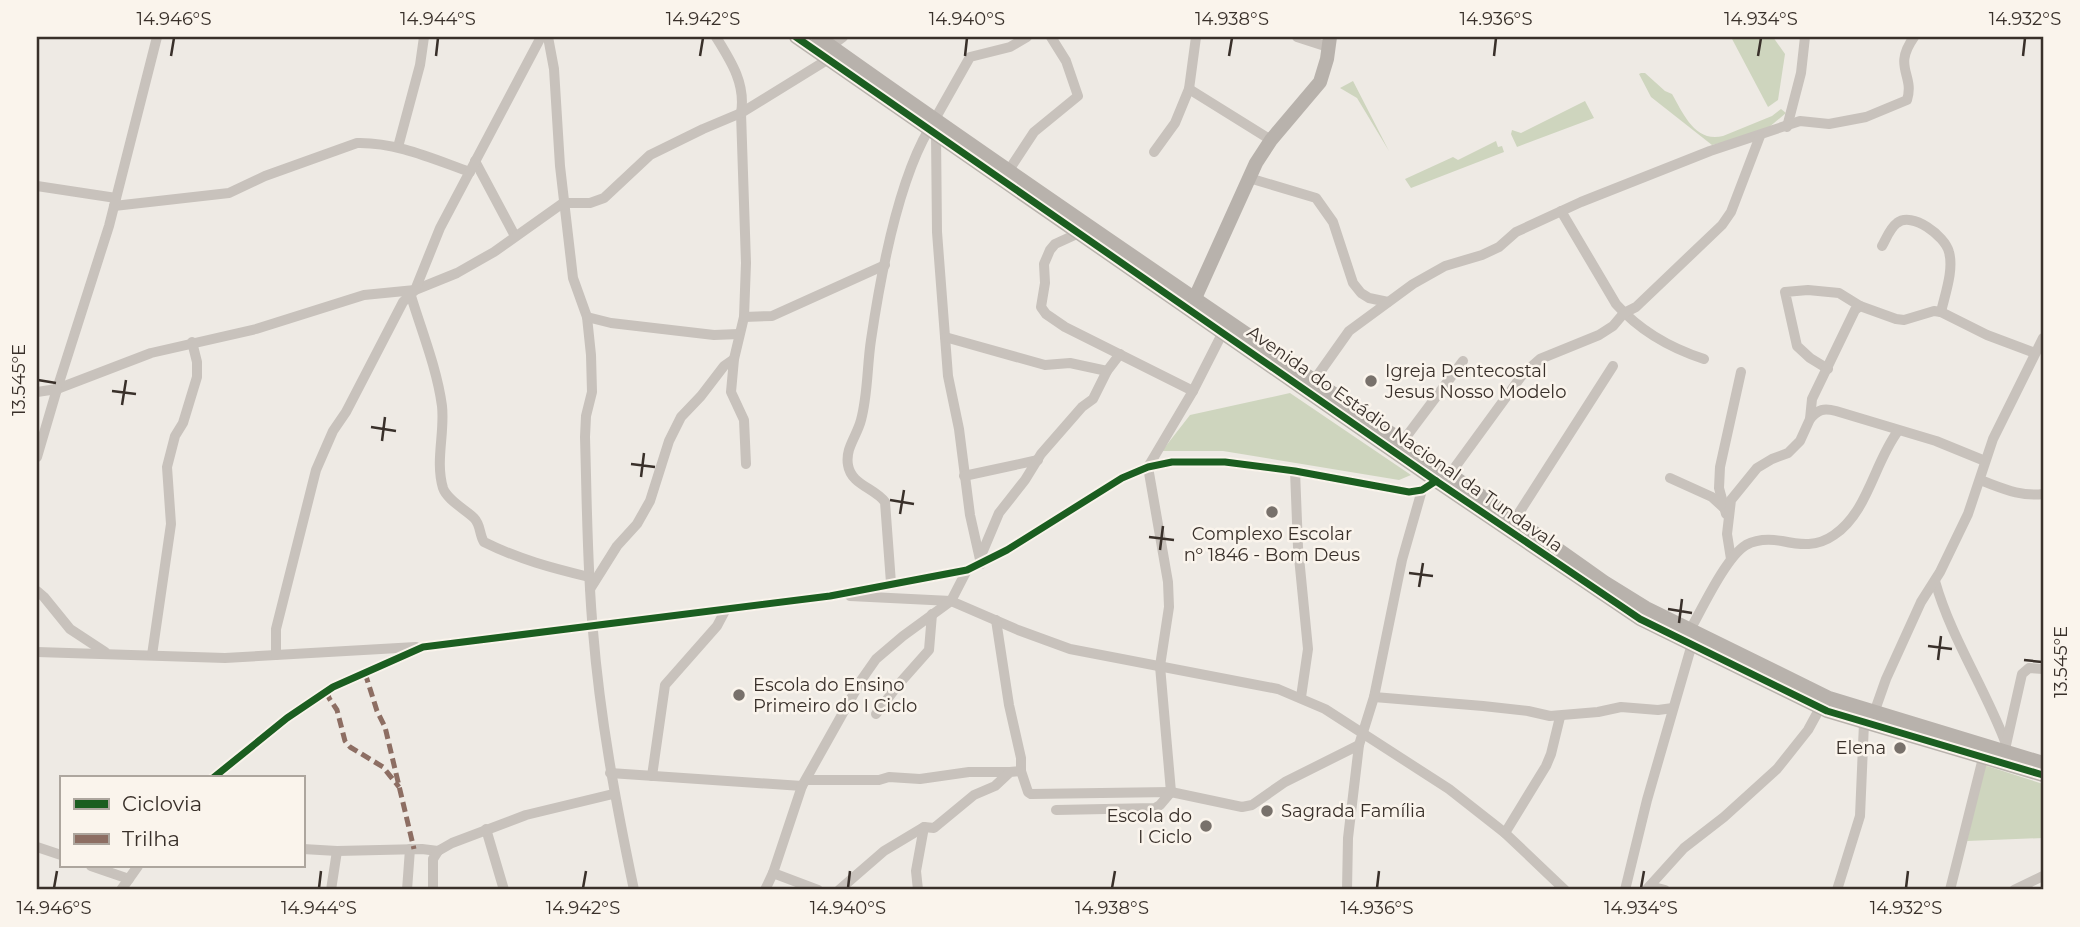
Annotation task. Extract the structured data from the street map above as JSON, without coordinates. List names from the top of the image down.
{
  "streets": {
    "street": ["Avenida do Estádio Nacional da Tundavala"]
  },
  "places": [
    "Igreja Pentecostal Jesus Nosso Modelo",
    "Complexo Escolar nº 1846 - Bom Deus",
    "Escola do Ensino Primeiro do I Ciclo",
    "Elena",
    "Sagrada Família",
    "Escola do I Ciclo"
  ],
  "legend": ["Ciclovia", "Trilha"],
  "coordinates": [
    "14.946°S",
    "14.944°S",
    "14.942°S",
    "14.940°S",
    "14.938°S",
    "14.936°S",
    "14.934°S",
    "14.932°S",
    "13.545°E"
  ]
}
